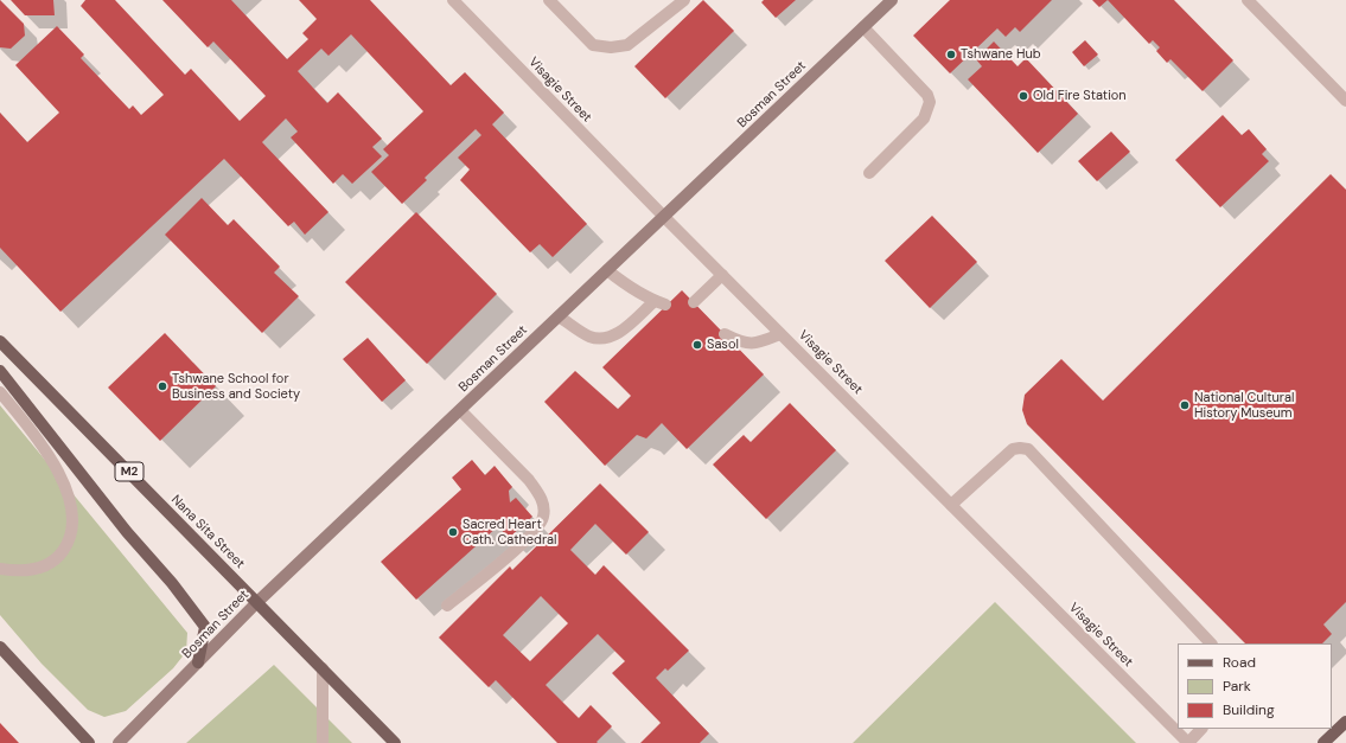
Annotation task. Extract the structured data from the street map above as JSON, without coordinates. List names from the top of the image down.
{
  "streets": {
    "main road": ["Bosman Street", "M2", "Nana Sita Street"],
    "street": ["Visagie Street"]
  },
  "crossings": [
    ["Visagie Street", "Bosman Street"],
    ["Bosman Street", "Nana Sita Street"]
  ],
  "places": [
    "Tshwane Hub",
    "Old Fire Station",
    "Sasol",
    "Tshwane School for Business and Society",
    "National Cultural History Museum",
    "Sacred Heart Cath. Cathedral"
  ],
  "legend": ["Road", "Park", "Building"]
}
